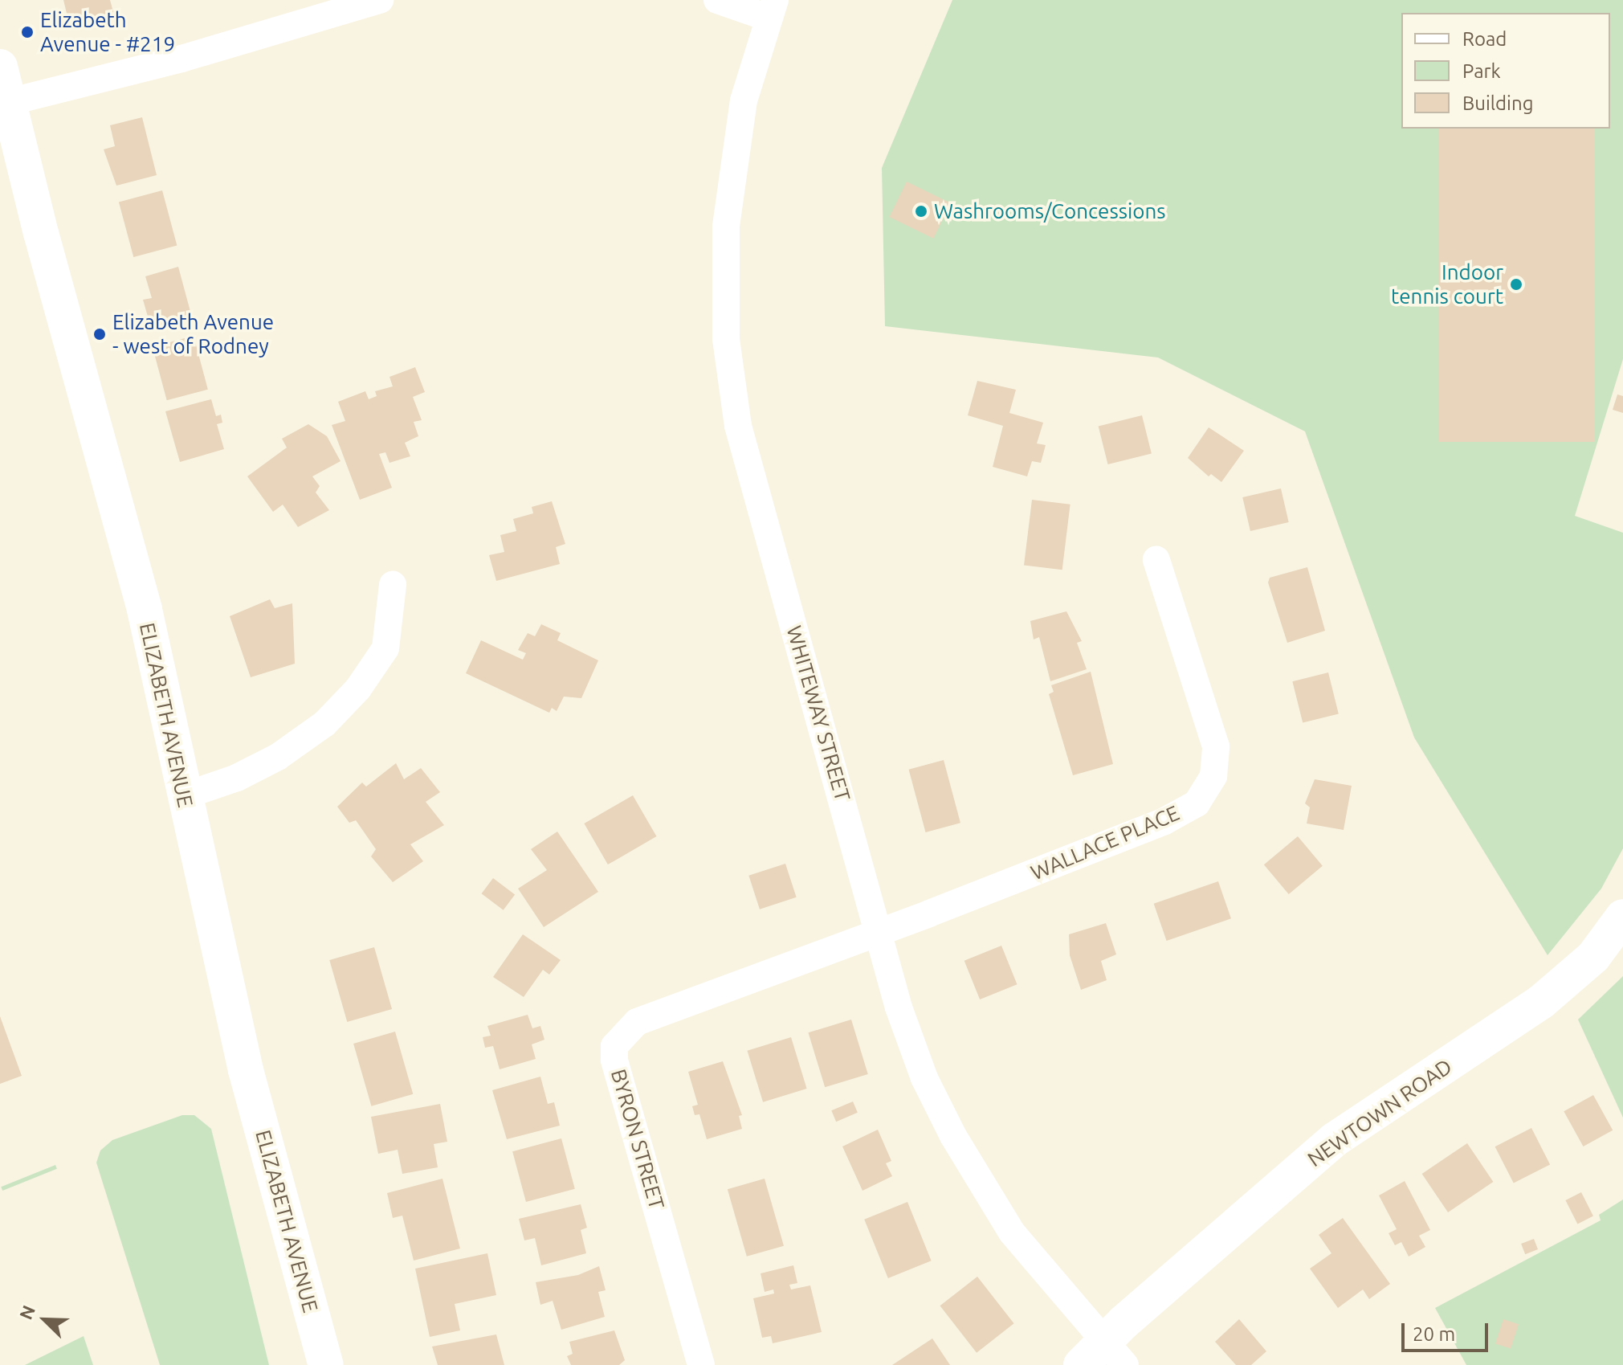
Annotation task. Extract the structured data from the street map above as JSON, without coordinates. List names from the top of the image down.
{
  "streets": {
    "main road": ["ELIZABETH AVENUE", "NEWTOWN ROAD"],
    "street": ["WHITEWAY STREET", "WALLACE PLACE", "BYRON STREET"]
  },
  "crossings": [
    ["WHITEWAY STREET", "WALLACE PLACE"],
    ["WHITEWAY STREET", "NEWTOWN ROAD"],
    ["WHITEWAY STREET", "BYRON STREET"],
    ["WALLACE PLACE", "BYRON STREET"]
  ],
  "places": [
    "Elizabeth Avenue - #219",
    "Washrooms/Concessions",
    "Indoor tennis court",
    "Elizabeth Avenue - west of Rodney"
  ],
  "legend": ["Road", "Park", "Building"],
  "scale_bar": "20 m",
  "north": "top left"
}
